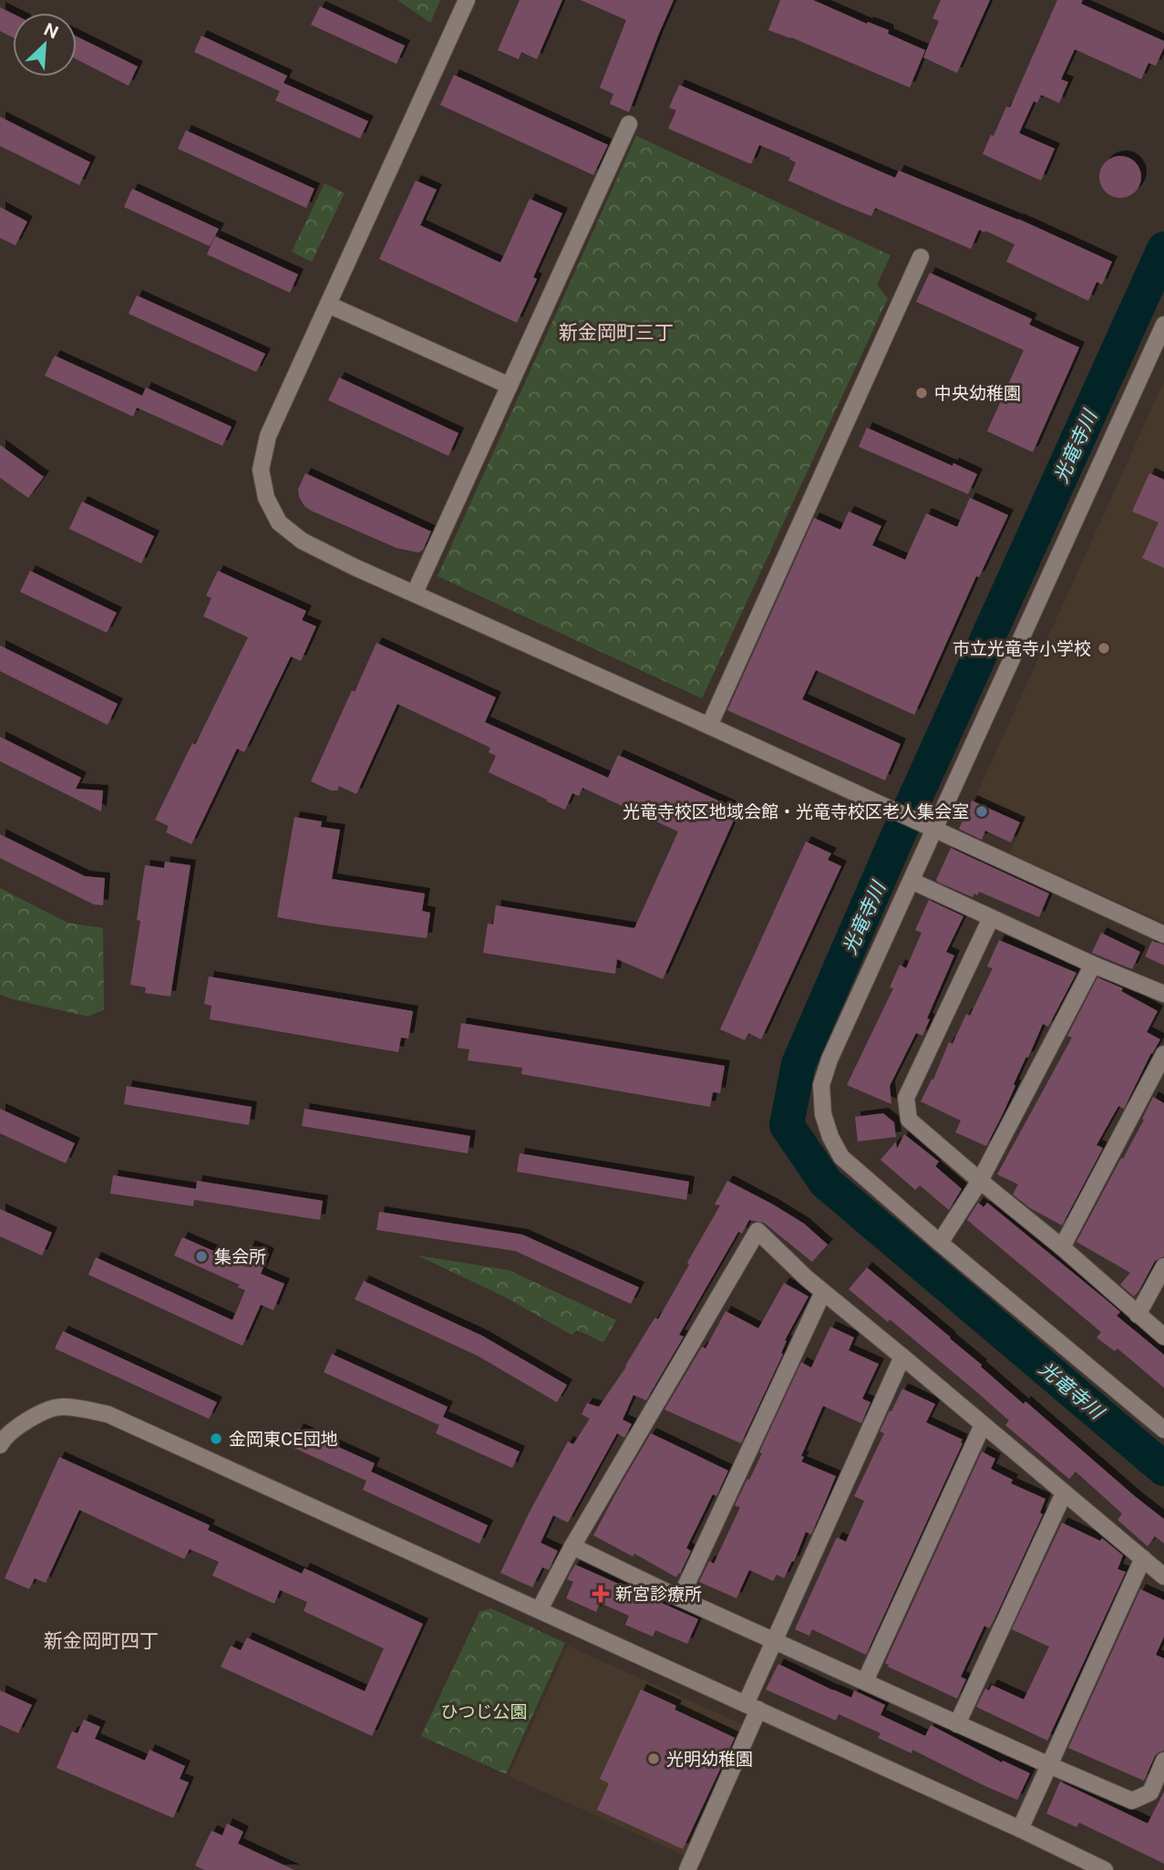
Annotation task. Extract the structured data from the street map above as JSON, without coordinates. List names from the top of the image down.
{
  "districts": ["新金岡町三丁", "新金岡町四丁"],
  "water": ["光竜寺川"],
  "parks": ["ひつじ公園"],
  "places": {
    "other": [
      "中央幼稚園",
      "市立光竜寺小学校",
      "光竜寺校区地域会館・光竜寺校区老人集会室",
      "集会所",
      "金岡東CE団地",
      "光明幼稚園"
    ],
    "health": ["新宮診療所"]
  },
  "north": "top right"
}
